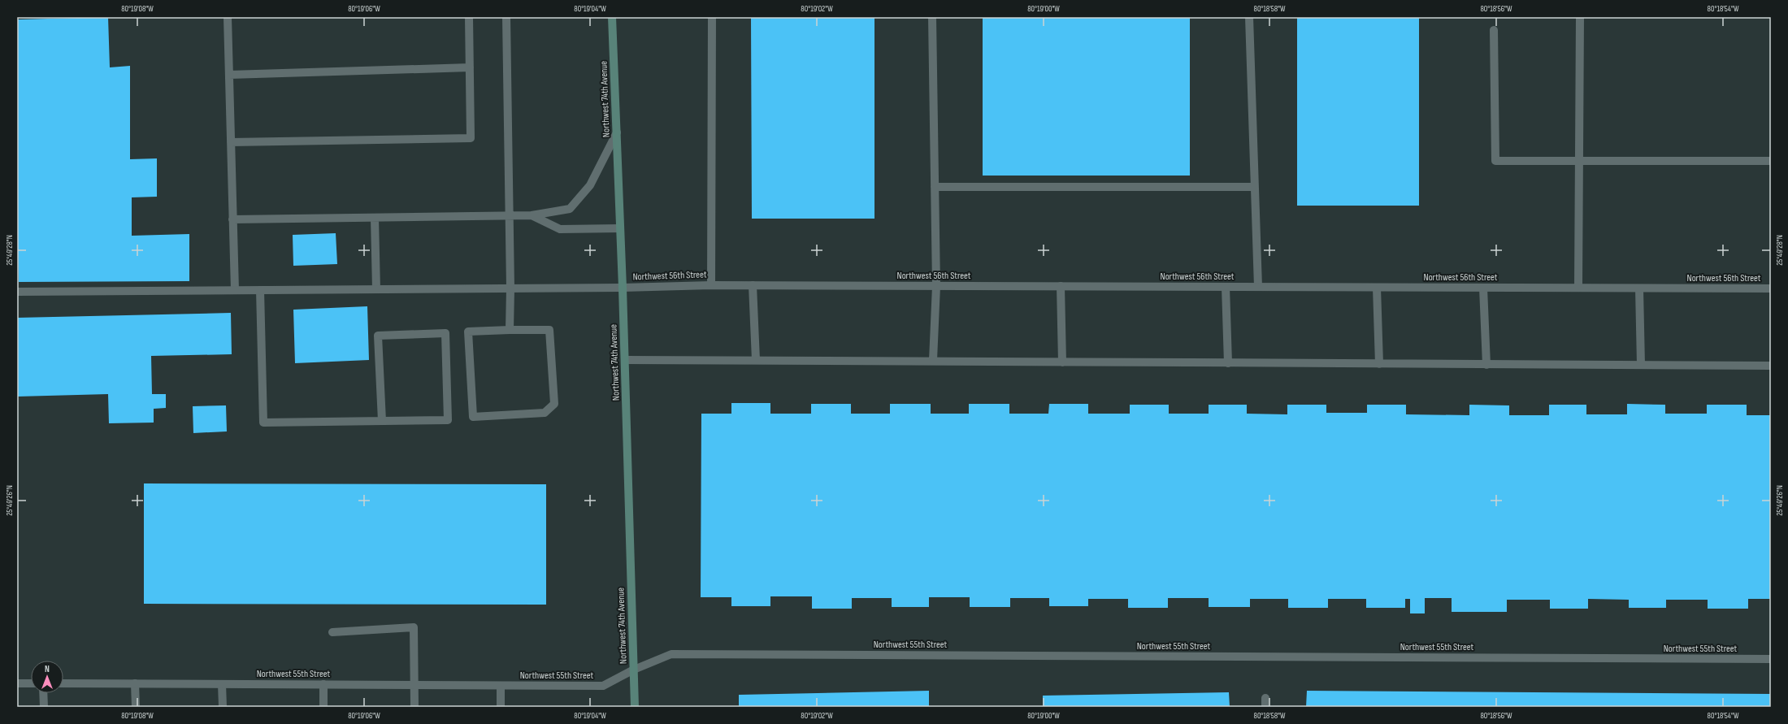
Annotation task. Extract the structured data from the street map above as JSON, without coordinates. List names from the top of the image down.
{
  "streets": {
    "street": ["Northwest 74th Avenue", "Northwest 56th Street", "Northwest 55th Street"]
  },
  "crossings": [
    ["Northwest 74th Avenue", "Northwest 56th Street"],
    ["Northwest 74th Avenue", "Northwest 55th Street"]
  ],
  "north": "top",
  "coordinates": [
    "80°19'08\"W",
    "80°19'06\"W",
    "80°19'04\"W",
    "80°19'02\"W",
    "80°19'00\"W",
    "80°18'58\"W",
    "80°18'56\"W",
    "80°18'54\"W",
    "25°49'28\"N",
    "25°49'26\"N"
  ]
}
